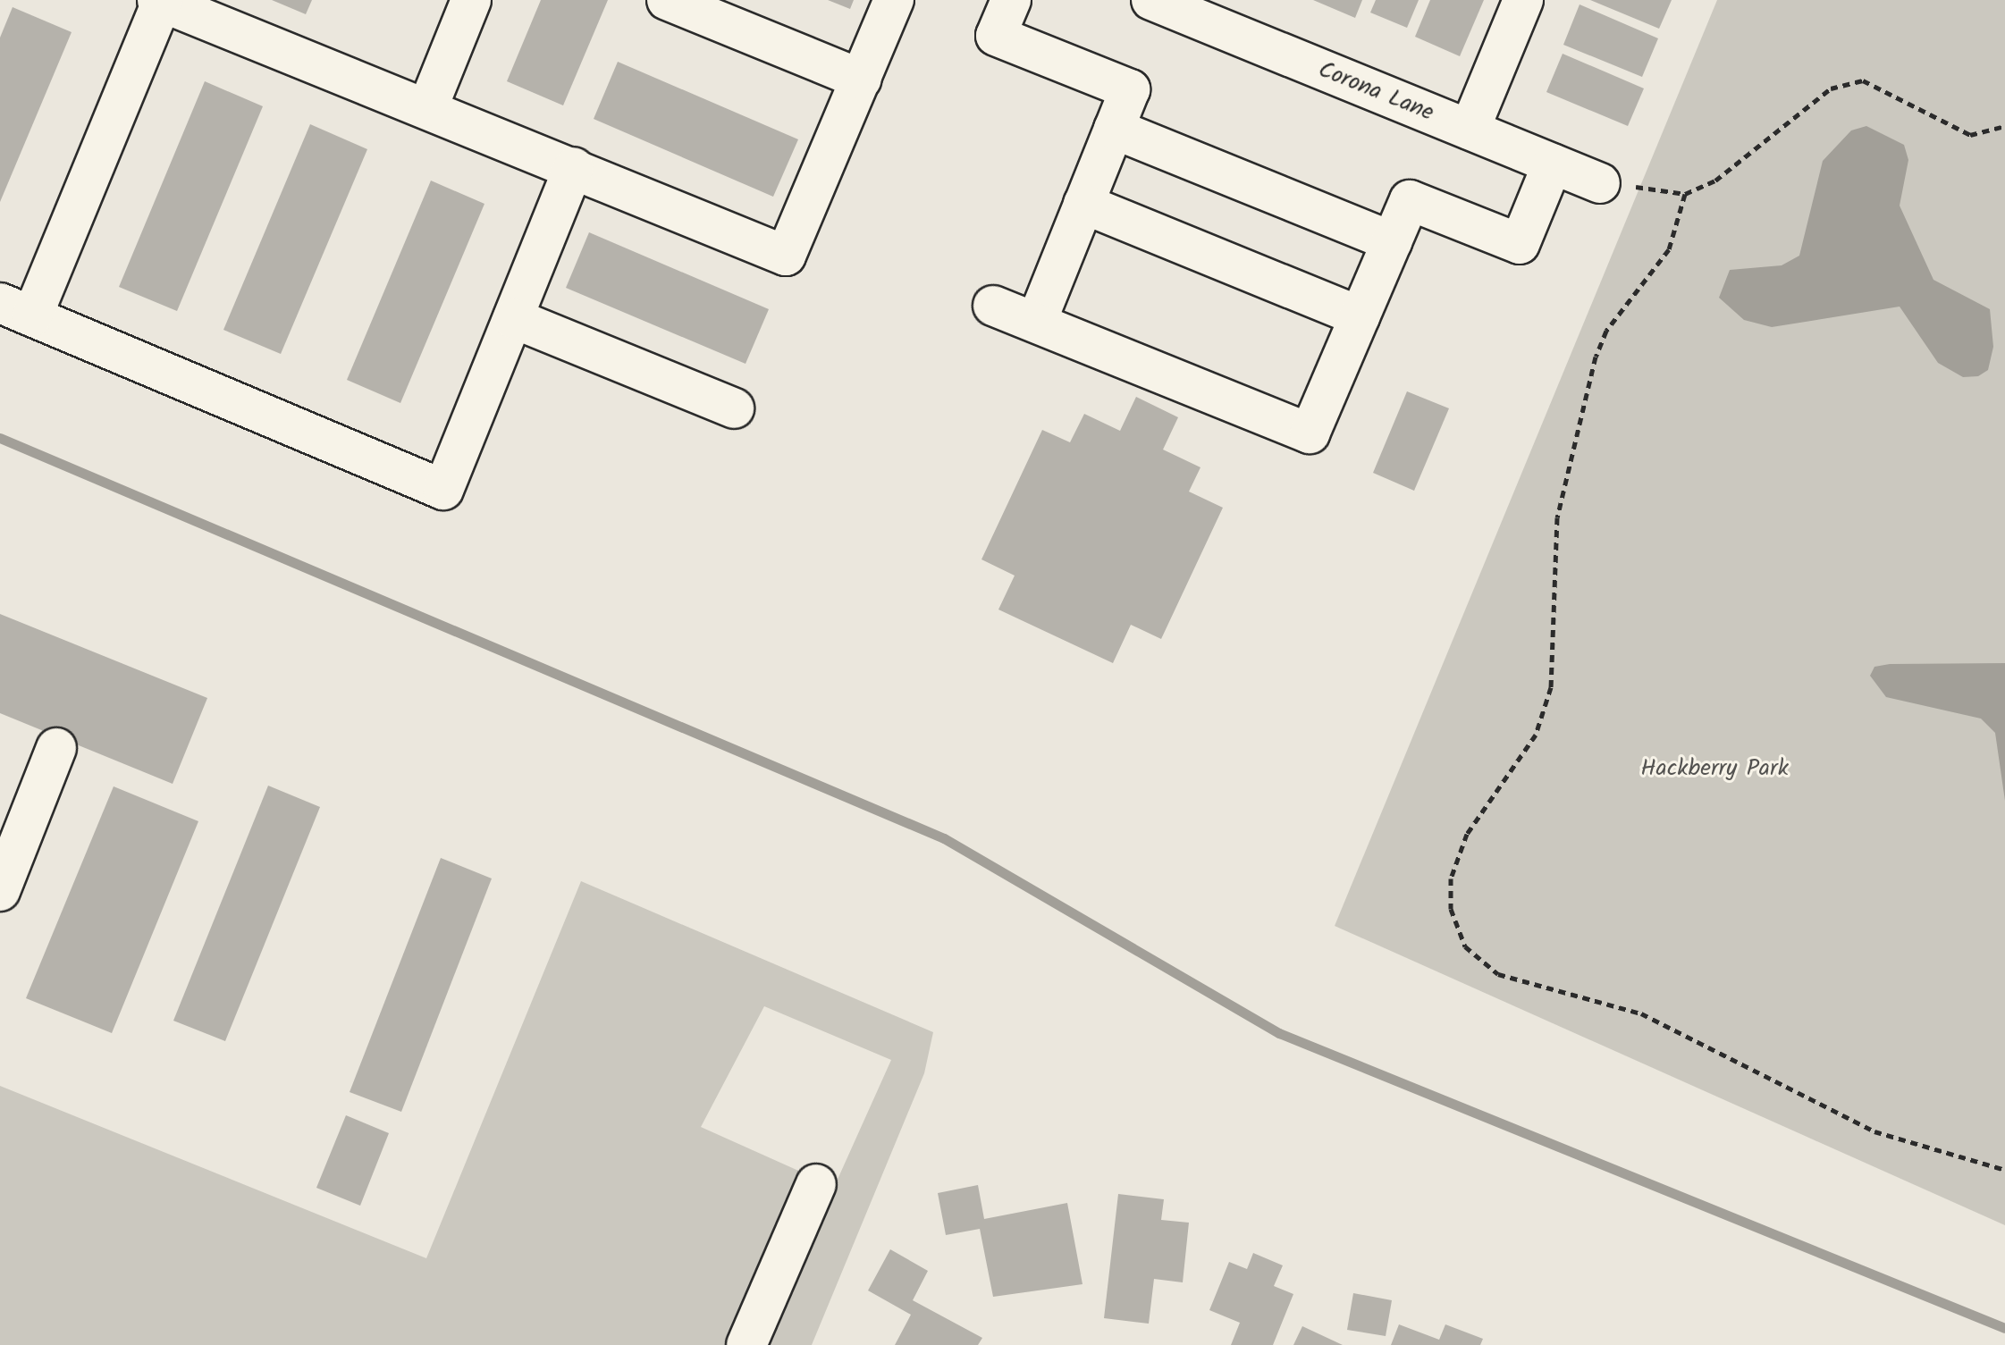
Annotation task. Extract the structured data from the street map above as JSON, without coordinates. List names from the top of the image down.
{
  "streets": {
    "street": ["Corona Lane"]
  },
  "parks": ["Hackberry Park"]
}
